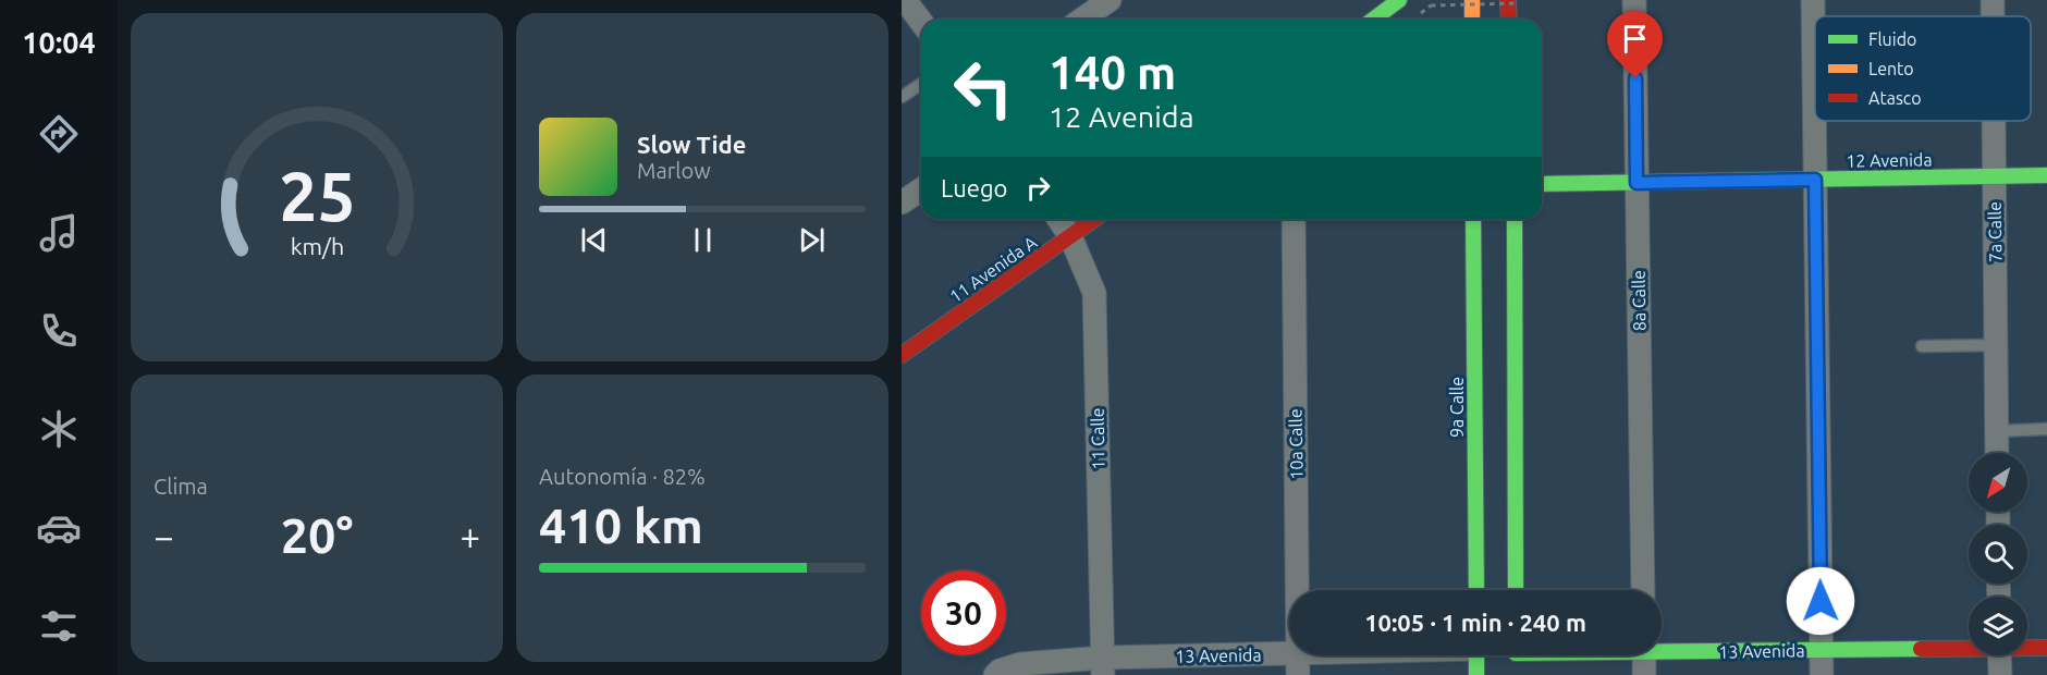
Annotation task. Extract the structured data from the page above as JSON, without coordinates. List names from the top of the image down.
{
  "streets": {
    "street": [
      "12 Avenida",
      "7a Calle",
      "11 Avenida A",
      "8a Calle",
      "9a Calle",
      "11 Calle",
      "10a Calle",
      "13 Avenida"
    ]
  },
  "crossings": [
    ["12 Avenida", "7a Calle"],
    ["12 Avenida", "8a Calle"],
    ["11 Avenida A", "11 Calle"],
    ["11 Calle", "13 Avenida"],
    ["10a Calle", "13 Avenida"]
  ],
  "legend": ["Fluido", "Lento", "Atasco"],
  "north": "bottom left",
  "page": {
    "tabs": "10:04",
    "turn": ["140 m", "12 Avenida"],
    "song": ["Slow Tide", "Marlow"],
    "then": "Luego",
    "tile": [
      "Clima",
      ["Autonomía · 82%", "410 km"]
    ],
    "heat": ["−", "20°", "+"],
    "limit": "30",
    "trip": "10:05 · 1 min · 240 m",
    "gauge": ["25", "km/h"]
  }
}
